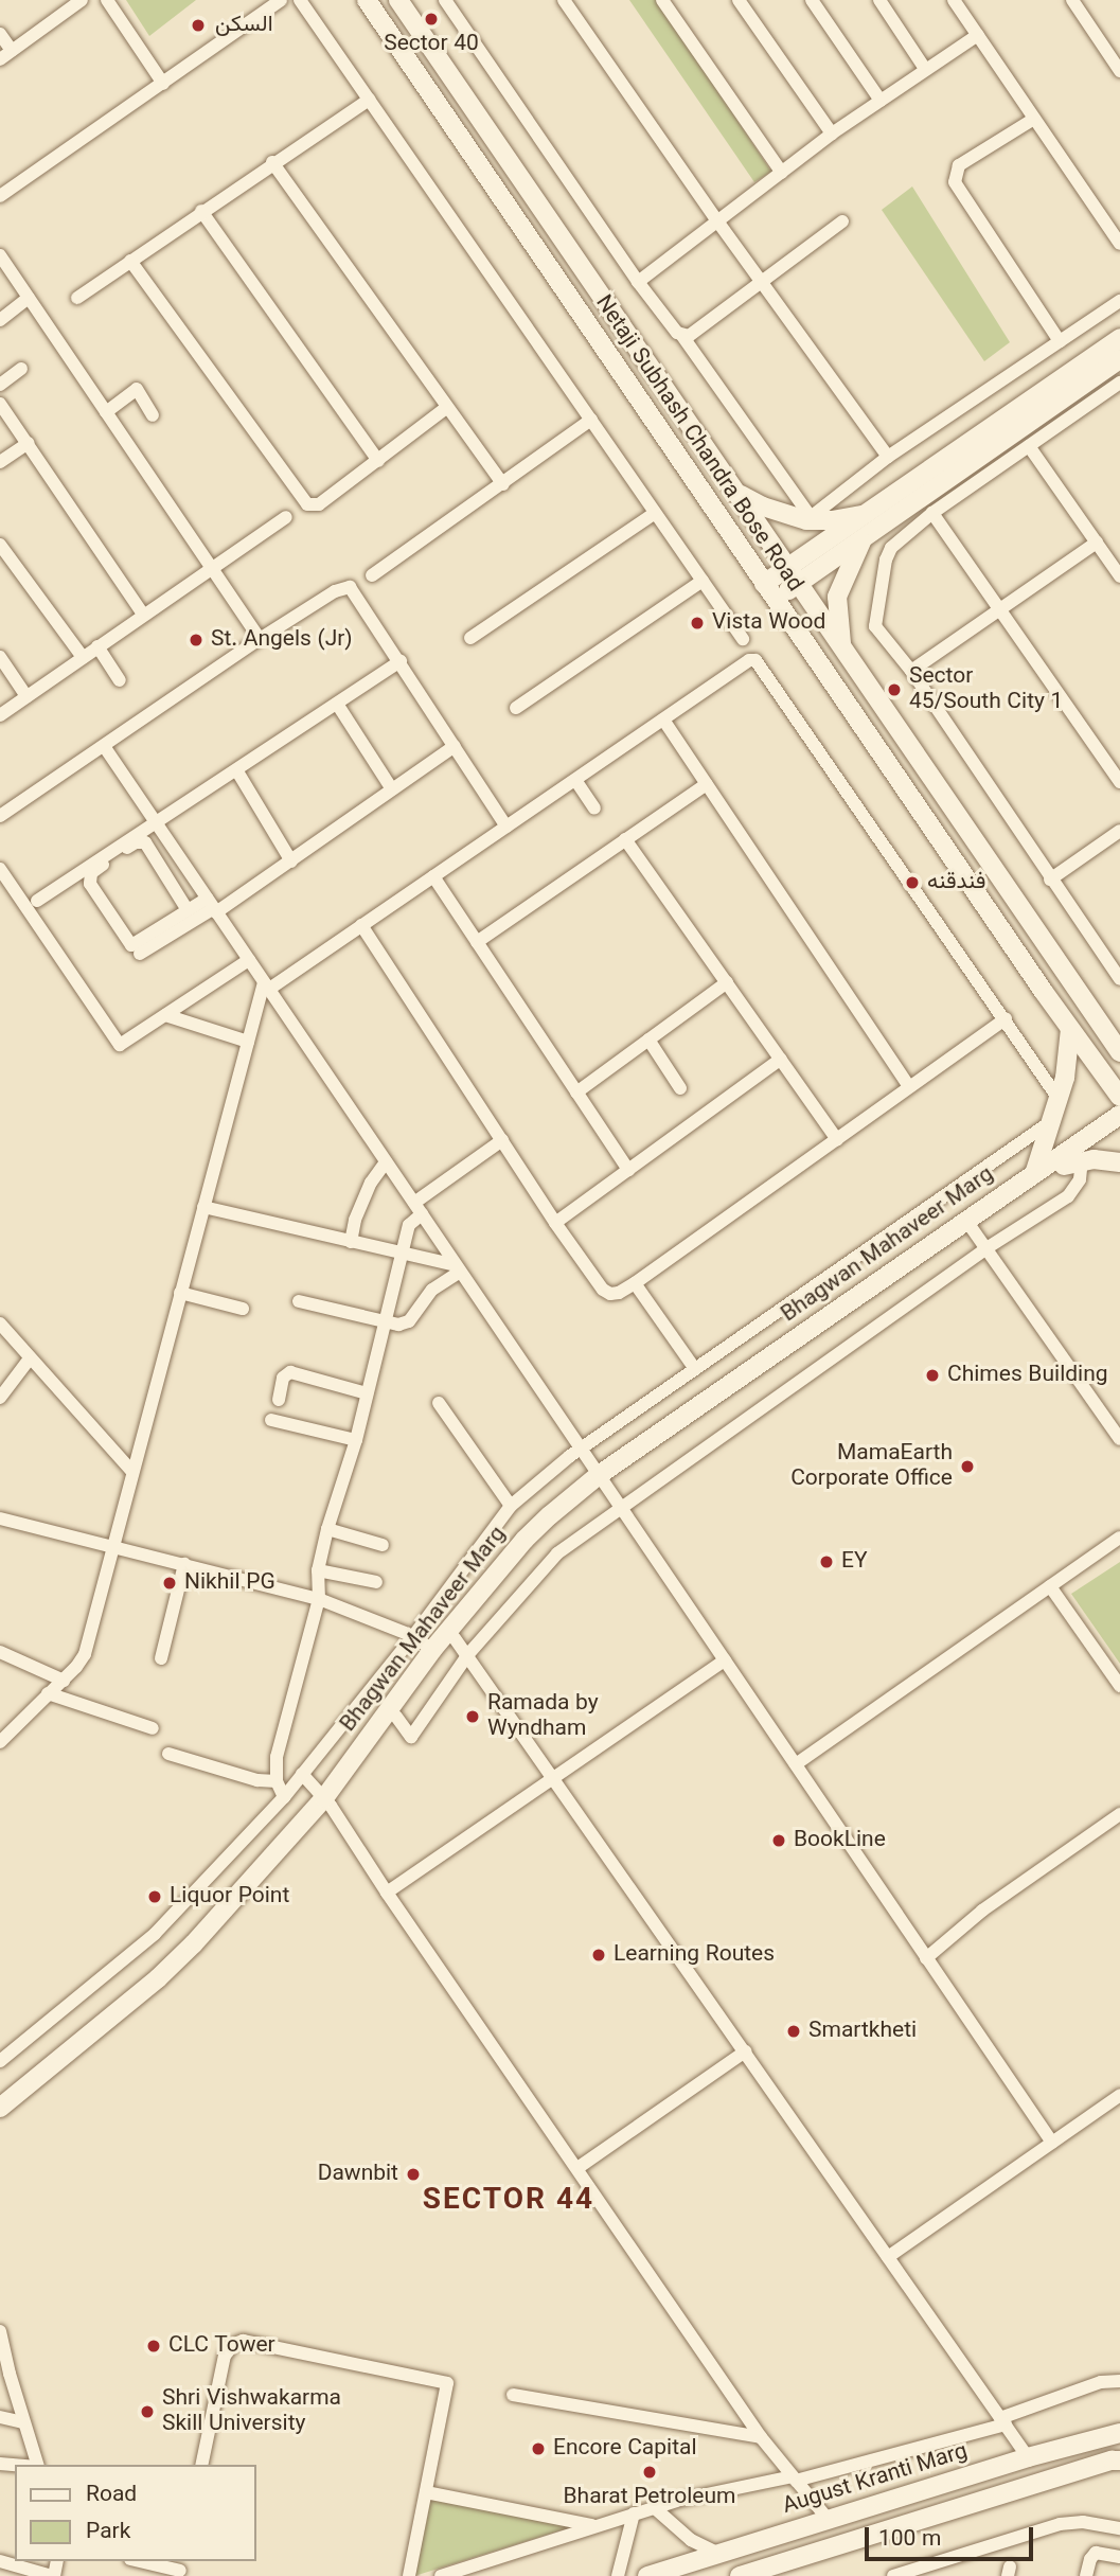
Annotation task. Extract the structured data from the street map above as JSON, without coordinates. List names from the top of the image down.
{
  "streets": {
    "main road": ["Netaji Subhash Chandra Bose Road", "Bhagwan Mahaveer Marg", "August Kranti Marg"]
  },
  "districts": ["SECTOR 44"],
  "places": [
    "Sector 40",
    "السكن",
    "Vista Wood",
    "St. Angels (Jr)",
    "Sector 45/South City 1",
    "فندقنه",
    "Chimes Building",
    "MamaEarth Corporate Office",
    "EY",
    "Nikhil PG",
    "Ramada by Wyndham",
    "BookLine",
    "Liquor Point",
    "Learning Routes",
    "Smartkheti",
    "Dawnbit",
    "CLC Tower",
    "Shri Vishwakarma Skill University",
    "Encore Capital",
    "Bharat Petroleum"
  ],
  "legend": ["Road", "Park"],
  "scale_bar": "100 m"
}
